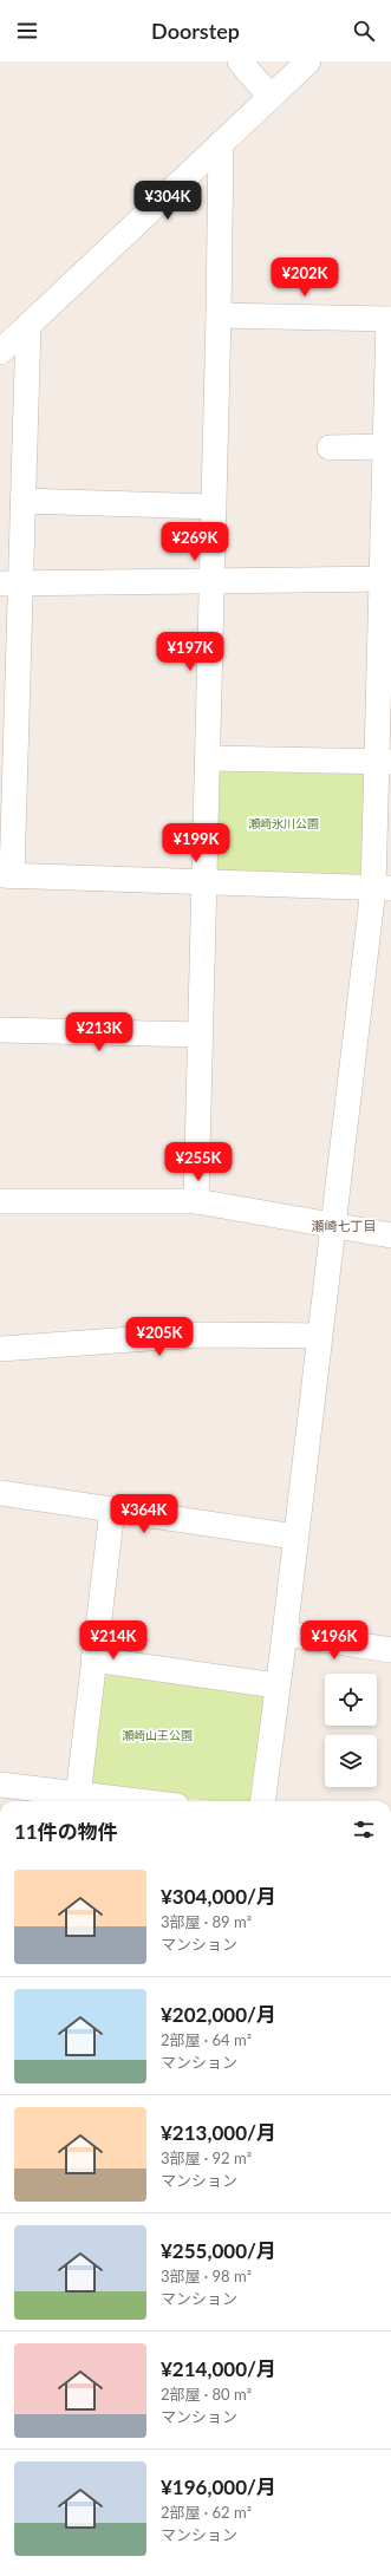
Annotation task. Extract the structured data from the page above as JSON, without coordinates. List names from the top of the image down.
{
  "districts": ["瀬崎七丁目"],
  "parks": ["瀬崎氷川公園", "瀬崎山王公園"],
  "page": {
    "header": "Doorstep",
    "price": [
      "¥304K",
      "¥202K",
      "¥269K",
      "¥197K",
      "¥199K",
      "¥213K",
      "¥255K",
      "¥205K",
      "¥364K",
      "¥214K",
      "¥196K"
    ],
    "heading": "11件の物件",
    "list": [
      {
        "name": "¥304,000/月",
        "note": "3部屋 · 89 m² · マンション"
      },
      {
        "name": "¥202,000/月",
        "note": "2部屋 · 64 m² · マンション"
      },
      {
        "name": "¥213,000/月",
        "note": "3部屋 · 92 m² · マンション"
      },
      {
        "name": "¥255,000/月",
        "note": "3部屋 · 98 m² · マンション"
      },
      {
        "name": "¥214,000/月",
        "note": "2部屋 · 80 m² · マンション"
      },
      {
        "name": "¥196,000/月",
        "note": "2部屋 · 62 m² · マンション"
      }
    ]
  }
}
